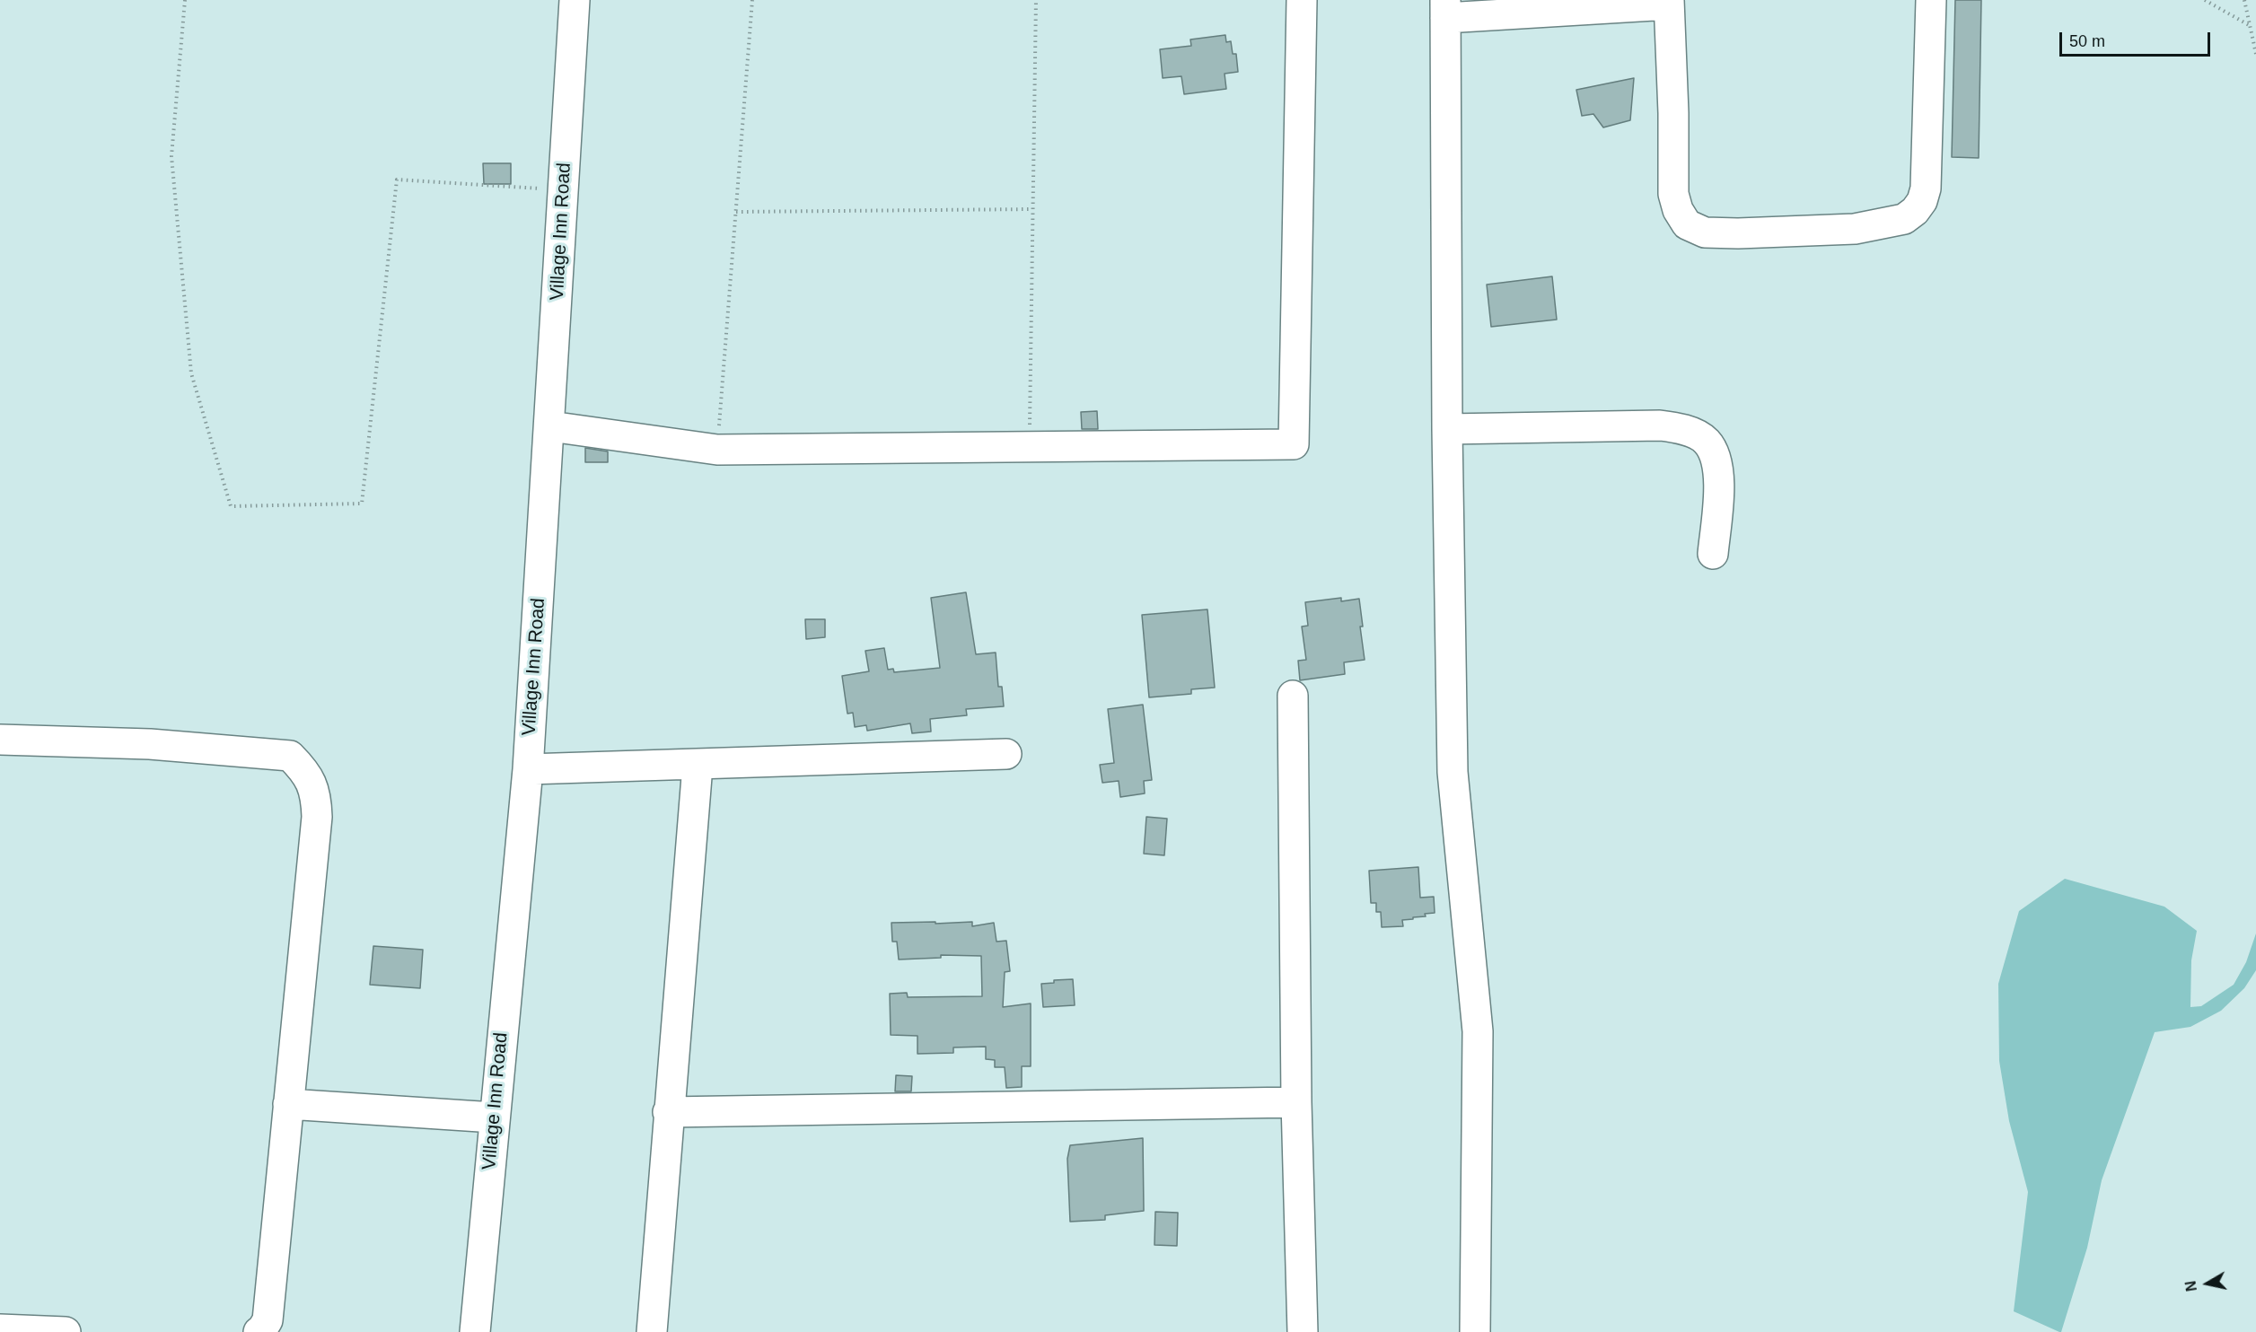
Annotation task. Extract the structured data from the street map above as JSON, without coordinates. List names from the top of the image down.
{
  "streets": {
    "street": ["Village Inn Road"]
  },
  "scale_bar": "50 m",
  "north": "left"
}
